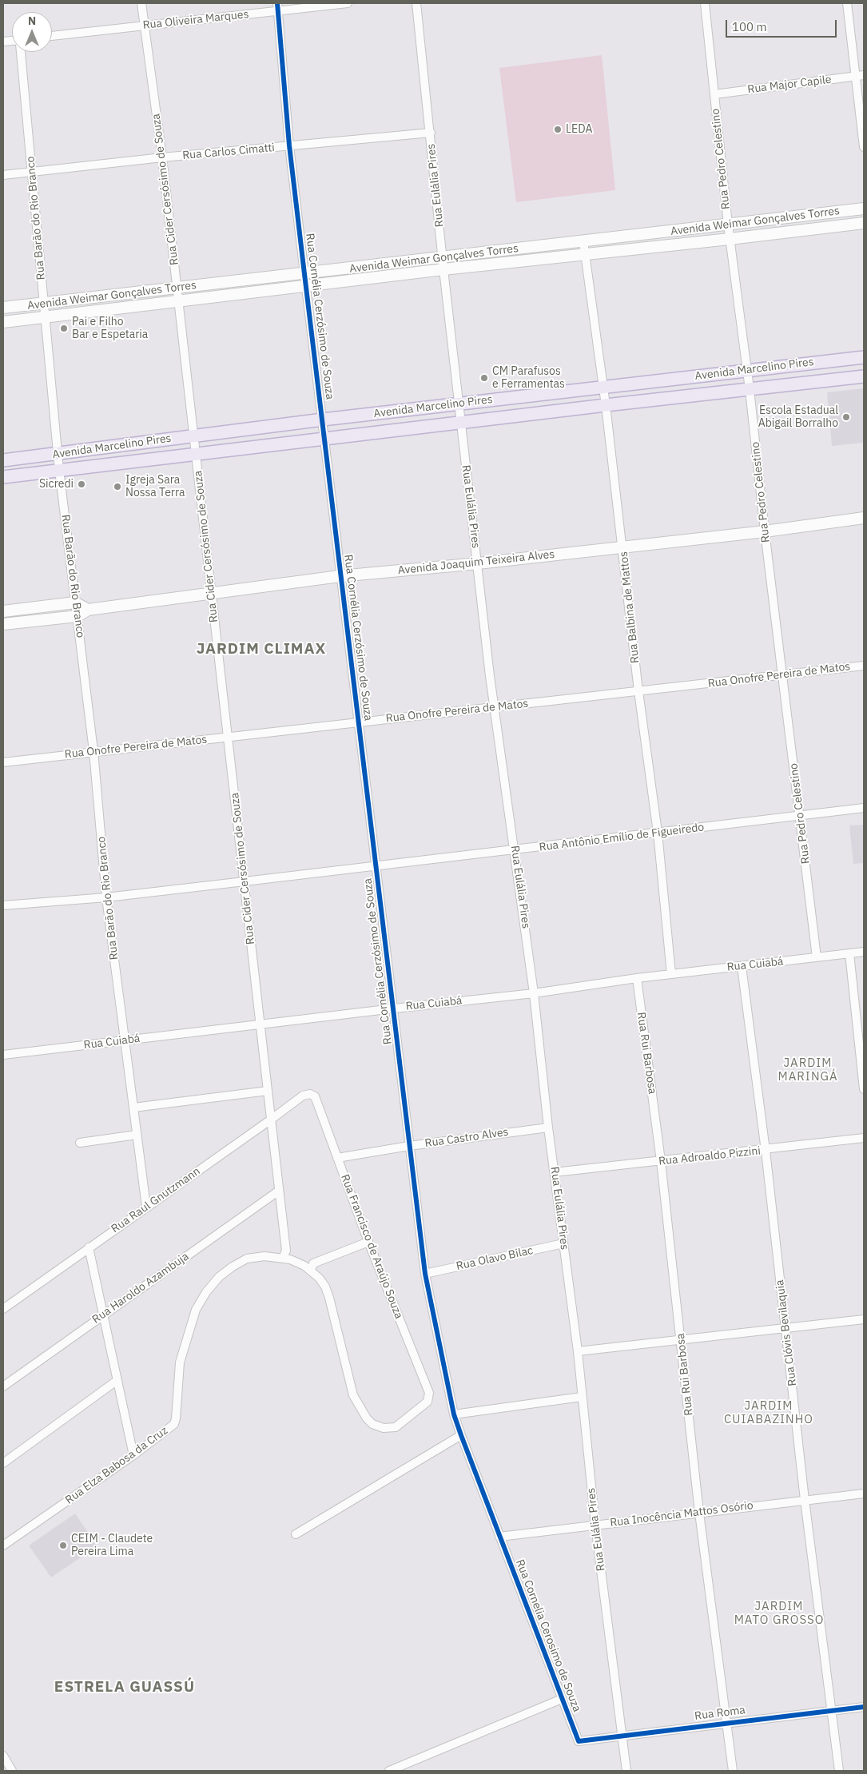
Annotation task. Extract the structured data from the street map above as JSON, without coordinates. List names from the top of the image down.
{
  "streets": {
    "main road": ["Avenida Weimar Gonçalves Torres", "Avenida Marcelino Pires", "Avenida Joaquim Teixeira Alves"],
    "street": [
      "Rua Oliveira Marques",
      "Rua Major Capile",
      "Rua Carlos Cimatti",
      "Rua Pedro Celestino",
      "Rua Eulália Pires",
      "Rua Cider Cersósimo de Souza",
      "Rua Barão do Rio Branco",
      "Rua Cornélia Cerzósimo de Souza",
      "Rua Balbina de Mattos",
      "Rua Onofre Pereira de Matos",
      "Rua Antônio Emílio de Figueiredo",
      "Rua Cuiabá",
      "Rua Rui Barbosa",
      "Rua Castro Alves",
      "Rua Adroaldo Pizzini",
      "Rua Raul Gnutzmann",
      "Rua Francisco de Araújo Souza",
      "Rua Olavo Bilac",
      "Rua Haroldo Azambuja",
      "Rua Clóvis Bevilaquia",
      "Rua Elza Babosa da Cruz",
      "Rua Inocência Mattos Osório",
      "Rua Cornelia Cerosimo de Souza",
      "Rua Roma"
    ]
  },
  "crossings": [
    ["Rua Oliveira Marques", "Rua Cider Cersósimo de Souza"],
    ["Rua Oliveira Marques", "Rua Cornélia Cerzósimo de Souza"],
    ["Rua Major Capile", "Rua Pedro Celestino"],
    ["Rua Carlos Cimatti", "Rua Eulália Pires"],
    ["Rua Carlos Cimatti", "Rua Cider Cersósimo de Souza"],
    ["Rua Carlos Cimatti", "Rua Barão do Rio Branco"],
    ["Rua Carlos Cimatti", "Rua Cornélia Cerzósimo de Souza"],
    ["Rua Pedro Celestino", "Avenida Weimar Gonçalves Torres"],
    ["Rua Pedro Celestino", "Avenida Marcelino Pires"],
    ["Rua Pedro Celestino", "Avenida Joaquim Teixeira Alves"],
    ["Rua Pedro Celestino", "Rua Onofre Pereira de Matos"],
    ["Rua Pedro Celestino", "Rua Antônio Emílio de Figueiredo"],
    ["Rua Pedro Celestino", "Rua Cuiabá"],
    ["Rua Eulália Pires", "Avenida Weimar Gonçalves Torres"],
    ["Rua Eulália Pires", "Avenida Marcelino Pires"],
    ["Rua Eulália Pires", "Avenida Joaquim Teixeira Alves"],
    ["Rua Eulália Pires", "Rua Onofre Pereira de Matos"],
    ["Rua Eulália Pires", "Rua Antônio Emílio de Figueiredo"],
    ["Rua Eulália Pires", "Rua Cuiabá"],
    ["Rua Eulália Pires", "Rua Castro Alves"],
    ["Rua Eulália Pires", "Rua Adroaldo Pizzini"],
    ["Rua Eulália Pires", "Rua Olavo Bilac"],
    ["Rua Eulália Pires", "Rua Inocência Mattos Osório"],
    ["Rua Eulália Pires", "Rua Roma"],
    ["Rua Cider Cersósimo de Souza", "Avenida Weimar Gonçalves Torres"],
    ["Rua Cider Cersósimo de Souza", "Avenida Marcelino Pires"],
    ["Rua Cider Cersósimo de Souza", "Avenida Joaquim Teixeira Alves"],
    ["Rua Cider Cersósimo de Souza", "Rua Onofre Pereira de Matos"],
    ["Rua Cider Cersósimo de Souza", "Rua Antônio Emílio de Figueiredo"],
    ["Rua Cider Cersósimo de Souza", "Rua Cuiabá"],
    ["Rua Cider Cersósimo de Souza", "Rua Raul Gnutzmann"],
    ["Rua Cider Cersósimo de Souza", "Rua Haroldo Azambuja"],
    ["Rua Cider Cersósimo de Souza", "Rua Elza Babosa da Cruz"],
    ["Rua Barão do Rio Branco", "Avenida Weimar Gonçalves Torres"],
    ["Rua Barão do Rio Branco", "Avenida Marcelino Pires"],
    ["Rua Barão do Rio Branco", "Avenida Joaquim Teixeira Alves"],
    ["Rua Barão do Rio Branco", "Rua Onofre Pereira de Matos"],
    ["Rua Barão do Rio Branco", "Rua Antônio Emílio de Figueiredo"],
    ["Rua Barão do Rio Branco", "Rua Cuiabá"],
    ["Rua Barão do Rio Branco", "Rua Raul Gnutzmann"],
    ["Avenida Weimar Gonçalves Torres", "Rua Cornélia Cerzósimo de Souza"],
    ["Avenida Weimar Gonçalves Torres", "Rua Balbina de Mattos"],
    ["Rua Cornélia Cerzósimo de Souza", "Avenida Marcelino Pires"],
    ["Rua Cornélia Cerzósimo de Souza", "Avenida Joaquim Teixeira Alves"],
    ["Rua Cornélia Cerzósimo de Souza", "Rua Onofre Pereira de Matos"],
    ["Rua Cornélia Cerzósimo de Souza", "Rua Antônio Emílio de Figueiredo"],
    ["Rua Cornélia Cerzósimo de Souza", "Rua Cuiabá"],
    ["Rua Cornélia Cerzósimo de Souza", "Rua Castro Alves"],
    ["Rua Cornélia Cerzósimo de Souza", "Rua Olavo Bilac"],
    ["Rua Cornélia Cerzósimo de Souza", "Rua Cornelia Cerosimo de Souza"],
    ["Avenida Marcelino Pires", "Rua Balbina de Mattos"],
    ["Avenida Joaquim Teixeira Alves", "Rua Balbina de Mattos"],
    ["Rua Balbina de Mattos", "Rua Onofre Pereira de Matos"],
    ["Rua Balbina de Mattos", "Rua Antônio Emílio de Figueiredo"],
    ["Rua Balbina de Mattos", "Rua Cuiabá"],
    ["Rua Cuiabá", "Rua Rui Barbosa"],
    ["Rua Cuiabá", "Rua Clóvis Bevilaquia"],
    ["Rua Rui Barbosa", "Rua Adroaldo Pizzini"],
    ["Rua Rui Barbosa", "Rua Inocência Mattos Osório"],
    ["Rua Rui Barbosa", "Rua Roma"],
    ["Rua Castro Alves", "Rua Francisco de Araújo Souza"],
    ["Rua Adroaldo Pizzini", "Rua Clóvis Bevilaquia"],
    ["Rua Raul Gnutzmann", "Rua Francisco de Araújo Souza"],
    ["Rua Francisco de Araújo Souza", "Rua Elza Babosa da Cruz"],
    ["Rua Clóvis Bevilaquia", "Rua Inocência Mattos Osório"],
    ["Rua Clóvis Bevilaquia", "Rua Roma"],
    ["Rua Inocência Mattos Osório", "Rua Cornelia Cerosimo de Souza"],
    ["Rua Cornelia Cerosimo de Souza", "Rua Roma"]
  ],
  "districts": [
    "JARDIM CLIMAX",
    "JARDIM MARINGÁ",
    "JARDIM CUIABAZINHO",
    "JARDIM MATO GROSSO",
    "ESTRELA GUASSÚ"
  ],
  "places": [
    "LEDA",
    "Pai e Filho Bar e Espetaria",
    "CM Parafusos e Ferramentas",
    "Escola Estadual Abigail Borralho",
    "Sicredi",
    "Igreja Sara Nossa Terra",
    "CEIM - Claudete Pereira Lima"
  ],
  "scale_bar": "100 m",
  "north": "top"
}
